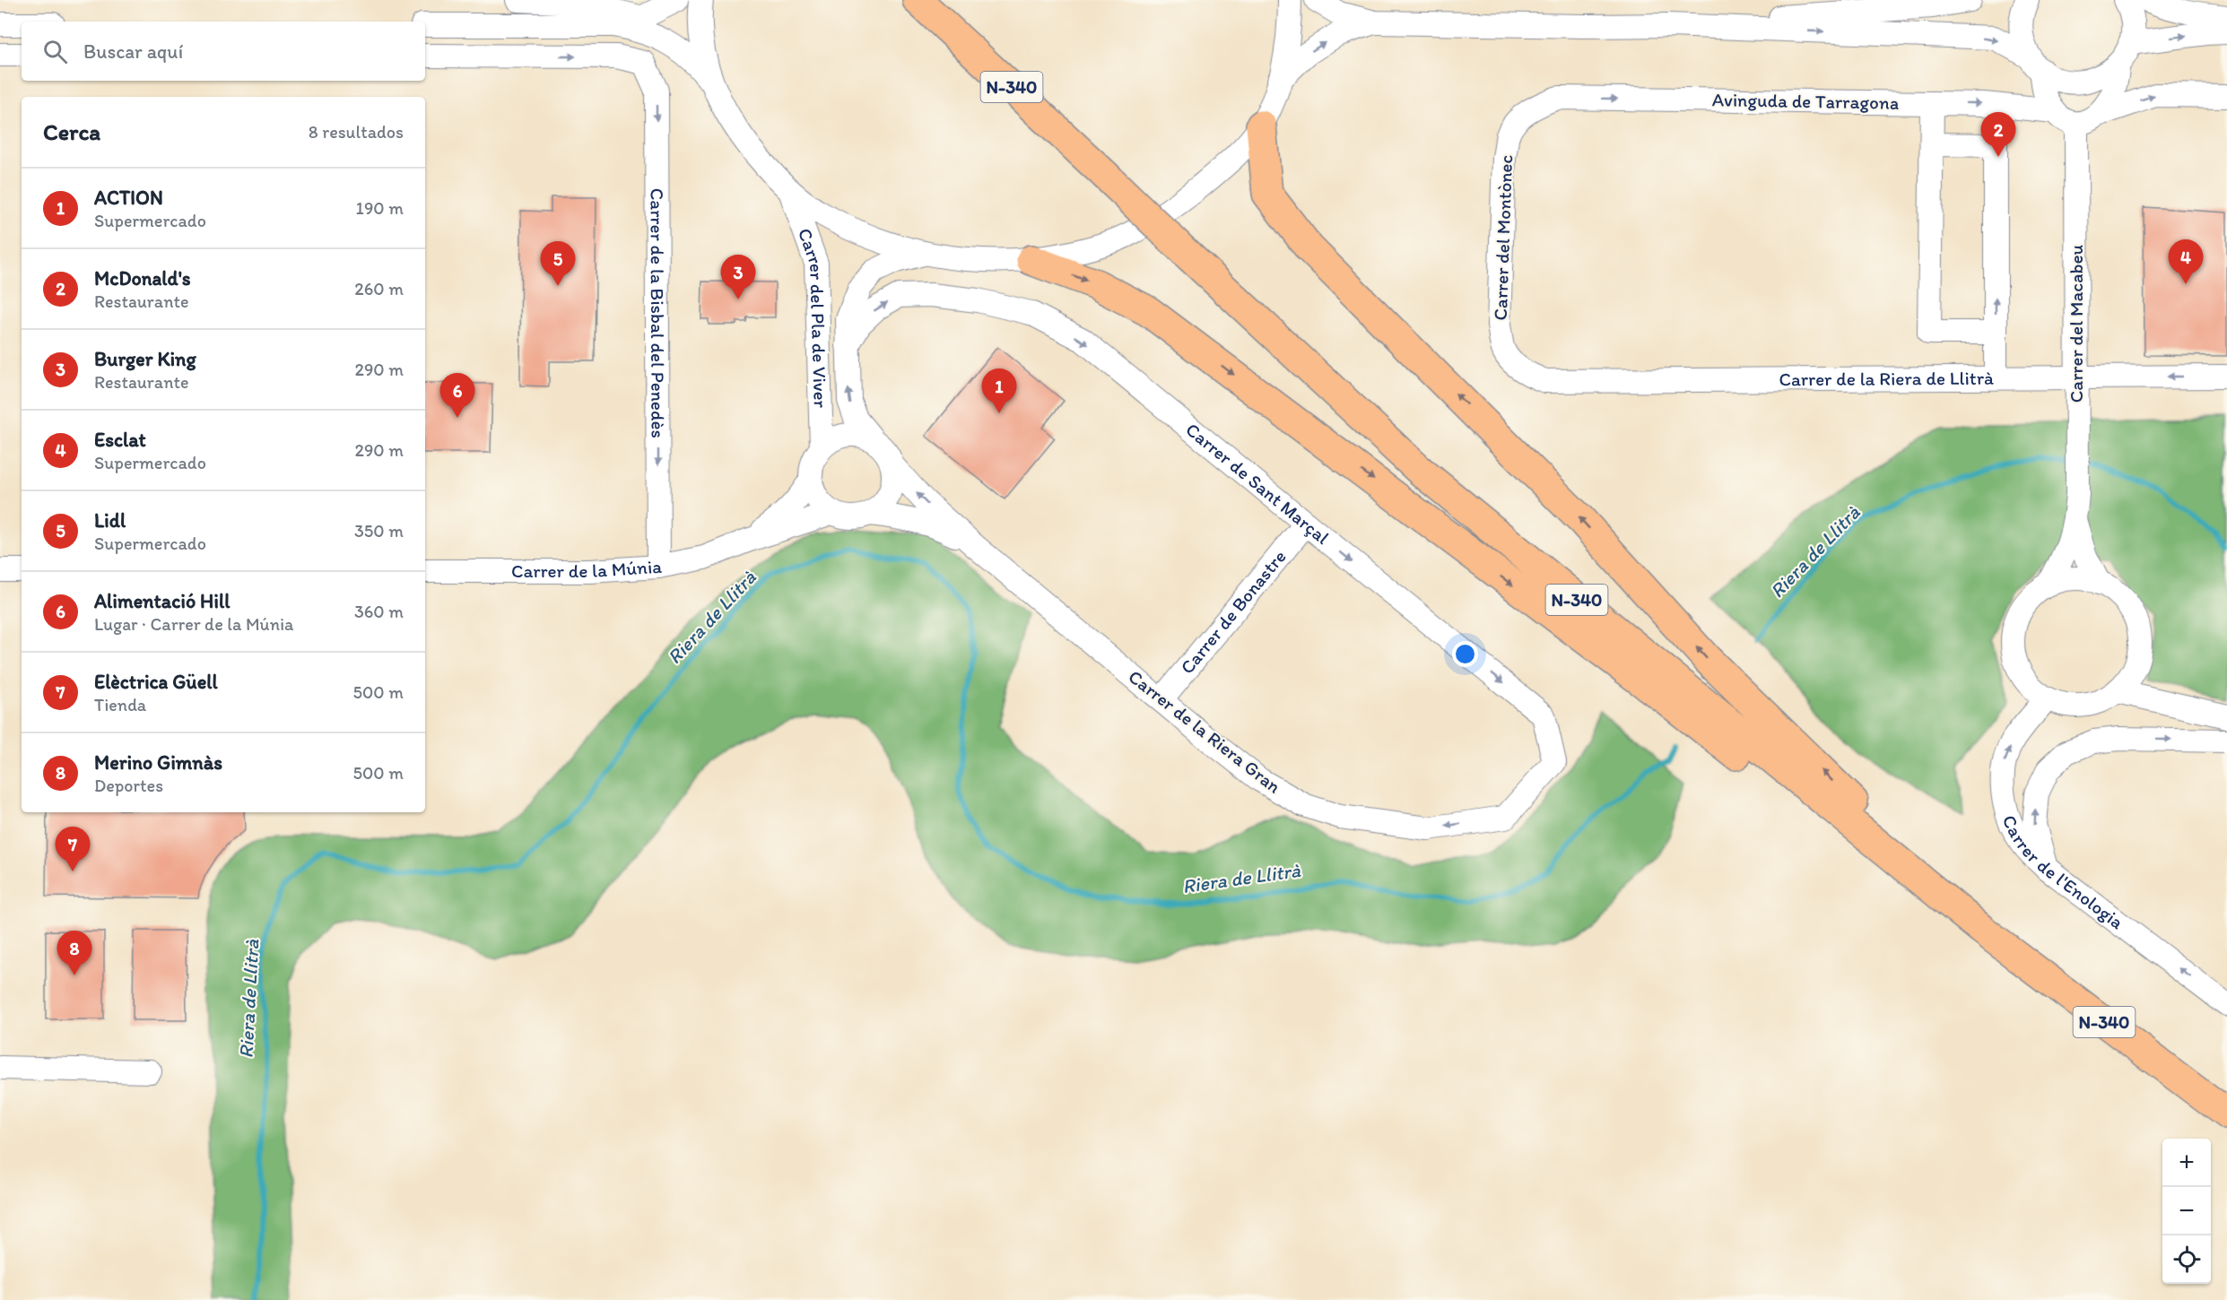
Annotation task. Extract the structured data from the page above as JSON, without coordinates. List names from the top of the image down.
{
  "streets": {
    "highway": ["N-340"],
    "street": [
      "Avinguda de Tarragona",
      "Carrer del Montònec",
      "Carrer de la Bisbal del Penedès",
      "Carrer del Pla de Viver",
      "Carrer del Macabeu",
      "Carrer de la Riera de Llitrà",
      "Carrer de Sant Marçal",
      "Carrer de la Múnia",
      "Carrer de Bonastre",
      "Carrer de la Riera Gran",
      "Carrer de l'Enologia"
    ]
  },
  "crossings": [
    ["Avinguda de Tarragona", "Carrer del Montònec"],
    ["Carrer del Montònec", "Carrer de la Riera de Llitrà"],
    ["Carrer de la Bisbal del Penedès", "Carrer de la Múnia"],
    ["Carrer del Pla de Viver", "Carrer de Sant Marçal"],
    ["Carrer del Pla de Viver", "Carrer de la Múnia"],
    ["Carrer del Pla de Viver", "Carrer de la Riera Gran"],
    ["Carrer del Macabeu", "Carrer de la Riera de Llitrà"],
    ["Carrer del Macabeu", "Carrer de l'Enologia"],
    ["Carrer de Sant Marçal", "Carrer de Bonastre"],
    ["Carrer de Sant Marçal", "Carrer de la Riera Gran"],
    ["Carrer de la Múnia", "Carrer de la Riera Gran"],
    ["Carrer de Bonastre", "Carrer de la Riera Gran"]
  ],
  "one_way": ["Carrer de Sant Marçal", "Carrer de la Riera Gran", "Carrer de l'Enologia"],
  "water": ["Riera de Llitrà"],
  "page": {
    "search": "Buscar aquí",
    "heading": ["Cerca", "8 resultados"],
    "pins": [
      "2",
      "4",
      "5",
      "3",
      "1",
      "6",
      "7",
      "8"
    ],
    "list": [
      {
        "mark": "1",
        "name": "ACTION",
        "note": "Supermercado",
        "value": "190 m"
      },
      {
        "mark": "2",
        "name": "McDonald's",
        "note": "Restaurante",
        "value": "260 m"
      },
      {
        "mark": "3",
        "name": "Burger King",
        "note": "Restaurante",
        "value": "290 m"
      },
      {
        "mark": "4",
        "name": "Esclat",
        "note": "Supermercado",
        "value": "290 m"
      },
      {
        "mark": "5",
        "name": "Lidl",
        "note": "Supermercado",
        "value": "350 m"
      },
      {
        "mark": "6",
        "name": "Alimentació Hill",
        "note": "Lugar · Carrer de la Múnia",
        "value": "360 m"
      },
      {
        "mark": "7",
        "name": "Elèctrica Güell",
        "note": "Tienda",
        "value": "500 m"
      },
      {
        "mark": "8",
        "name": "Merino Gimnàs",
        "note": "Deportes",
        "value": "500 m"
      }
    ],
    "map_buttons": ["+", "−"]
  }
}
